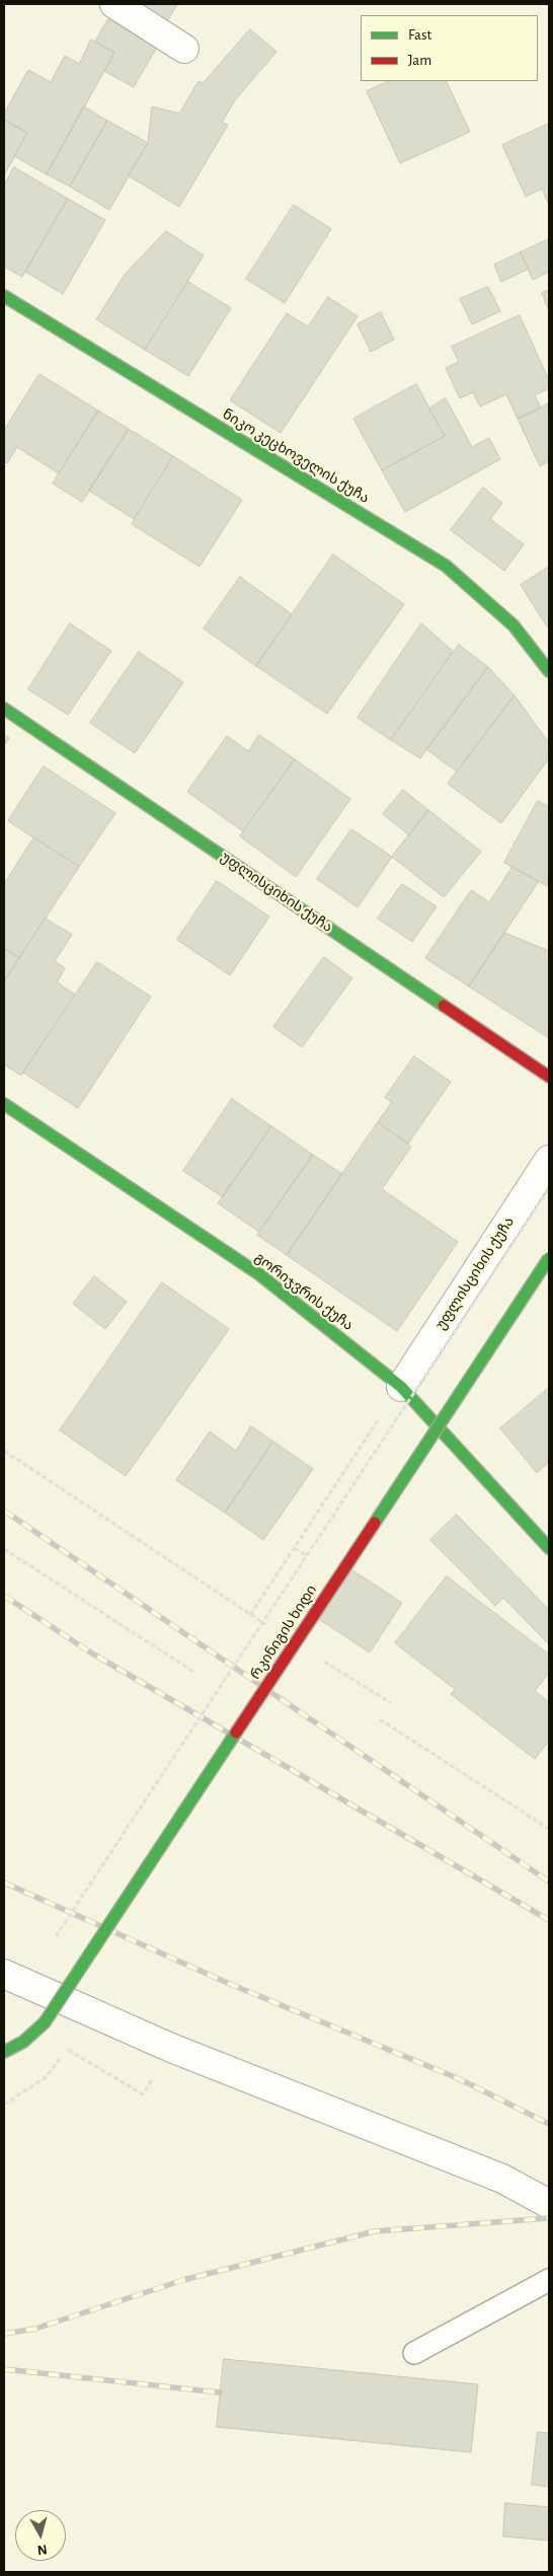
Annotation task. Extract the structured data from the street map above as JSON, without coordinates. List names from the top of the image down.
{
  "streets": {
    "main road": [
      "ნიკო კეცხოველის ქუჩა",
      "უფლისციხის ქუჩა",
      "გორიჯვრის ქუჩა",
      "რკინიგის ხიდი"
    ]
  },
  "crossings": [
    ["უფლისციხის ქუჩა", "გორიჯვრის ქუჩა"]
  ],
  "legend": ["Fast", "Jam"],
  "north": "bottom"
}
